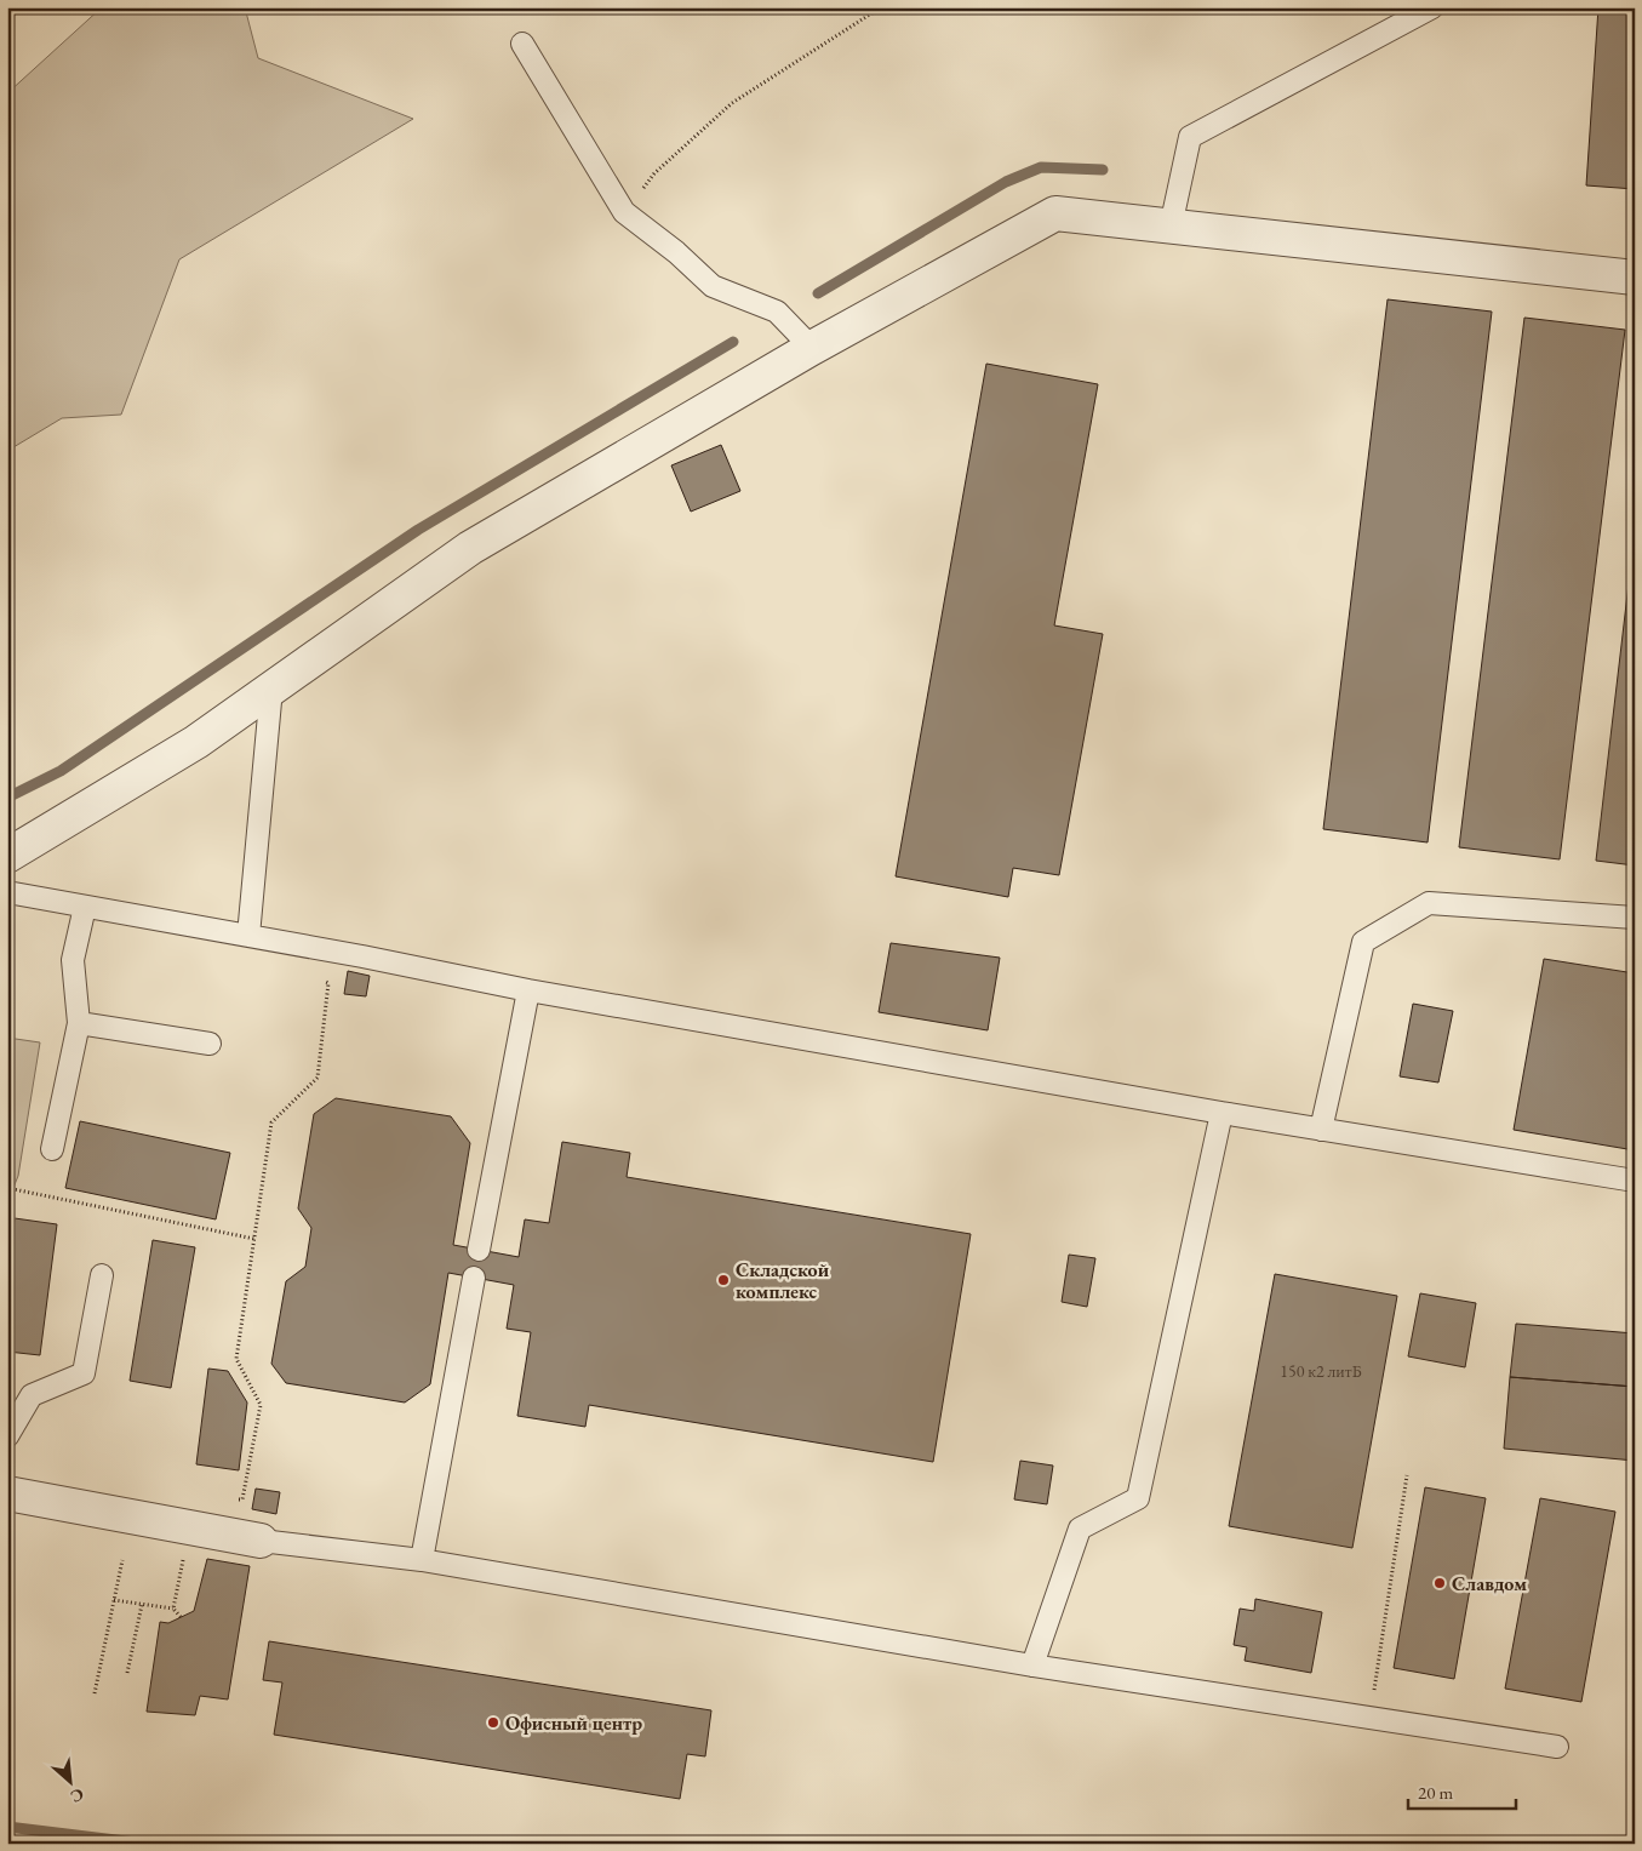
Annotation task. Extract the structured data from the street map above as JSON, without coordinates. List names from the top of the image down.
{
  "places": ["Складской комплекс", "Славдом", "Офисный центр"],
  "house_numbers": ["150 к2 литБ"],
  "scale_bar": "20 m",
  "north": "bottom right"
}
